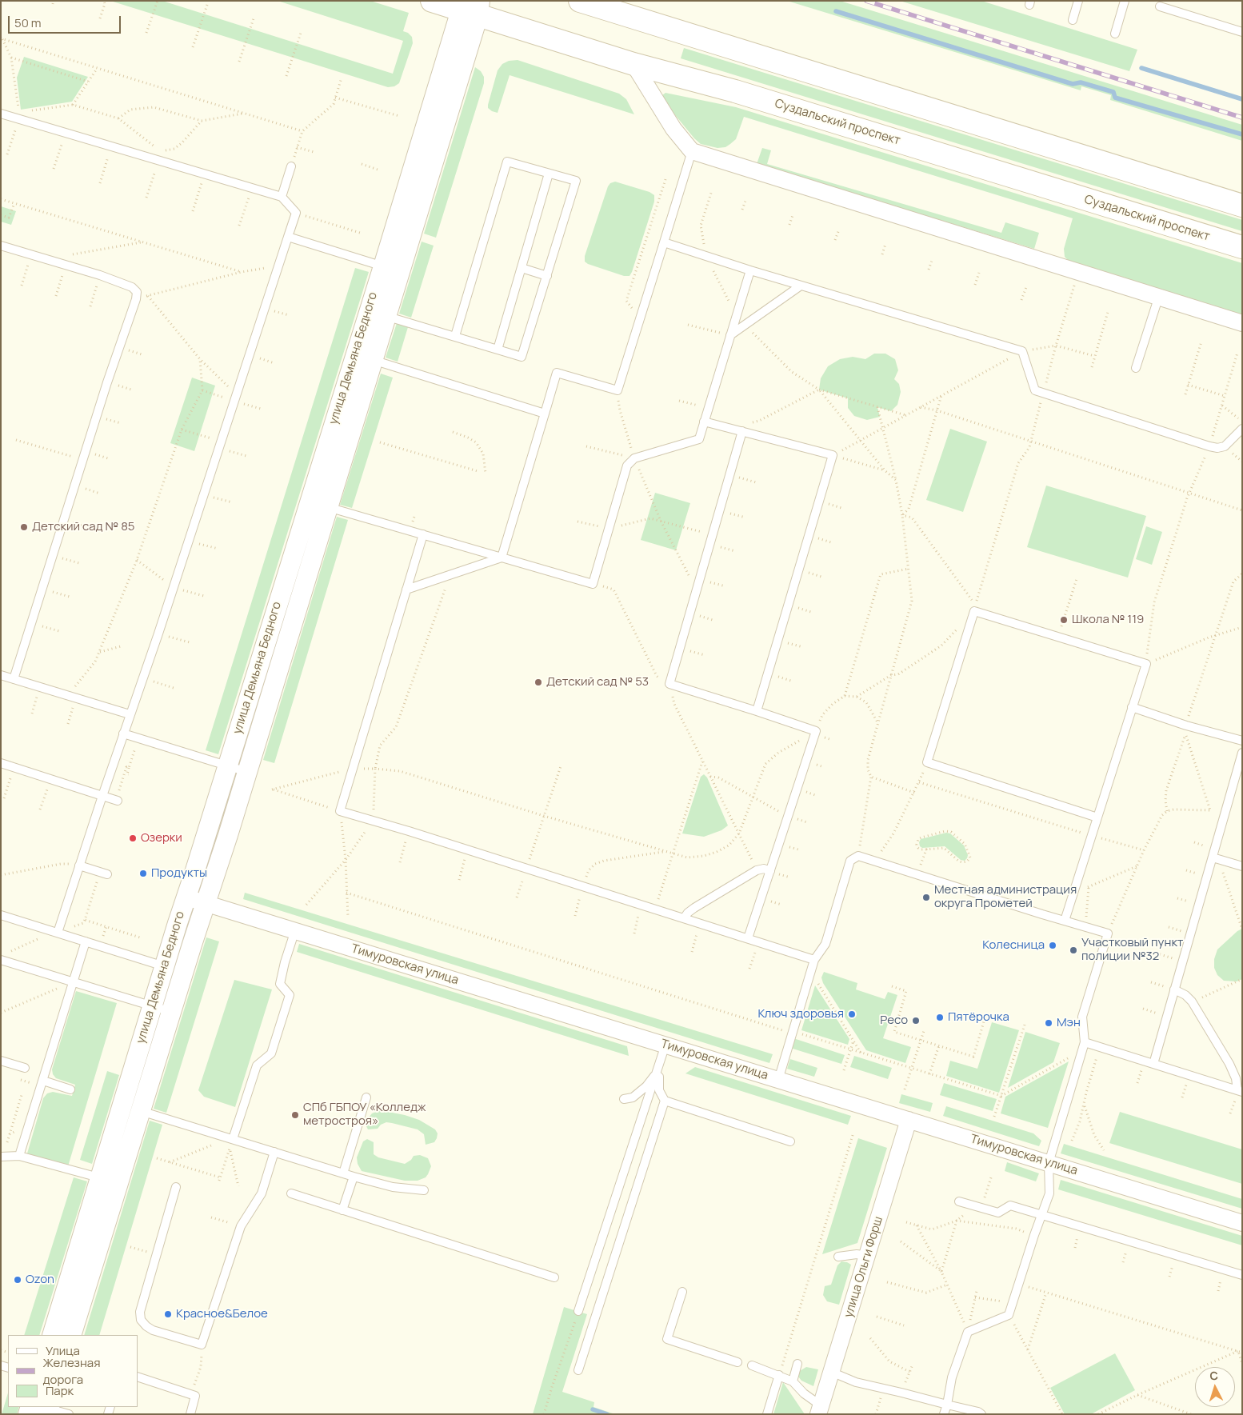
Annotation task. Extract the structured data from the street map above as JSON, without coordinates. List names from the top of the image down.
{
  "streets": {
    "main road": ["Суздальский проспект"],
    "street": ["улица Демьяна Бедного", "Тимуровская улица", "улица Ольги Форш"]
  },
  "crossings": [
    ["Суздальский проспект", "улица Демьяна Бедного"],
    ["улица Демьяна Бедного", "Тимуровская улица"],
    ["Тимуровская улица", "улица Ольги Форш"]
  ],
  "places": [
    "Детский сад № 85",
    "Школа № 119",
    "Детский сад № 53",
    "Озерки",
    "Продукты",
    "Местная администрация округа Прометей",
    "Колесница",
    "Участковый пункт полиции №32",
    "Ключ здоровья",
    "Пятёрочка",
    "Ресо",
    "Мэн",
    "СПб ГБПОУ «Колледж метростроя»",
    "Ozon",
    "Красное&Белое"
  ],
  "legend": ["Улица", "Железная дорога", "Парк"],
  "scale_bar": "50 m",
  "north": "top"
}
